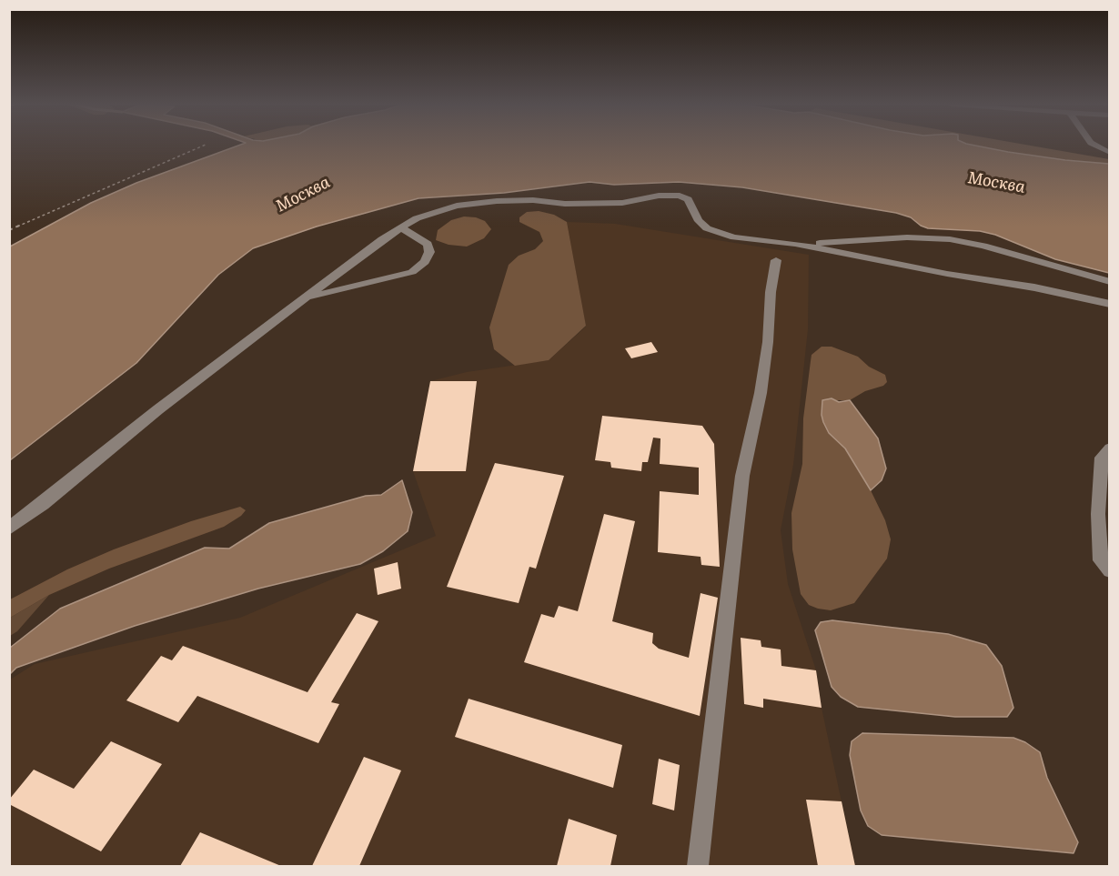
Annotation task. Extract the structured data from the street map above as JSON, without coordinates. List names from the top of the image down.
{
  "water": ["Москва"]
}
